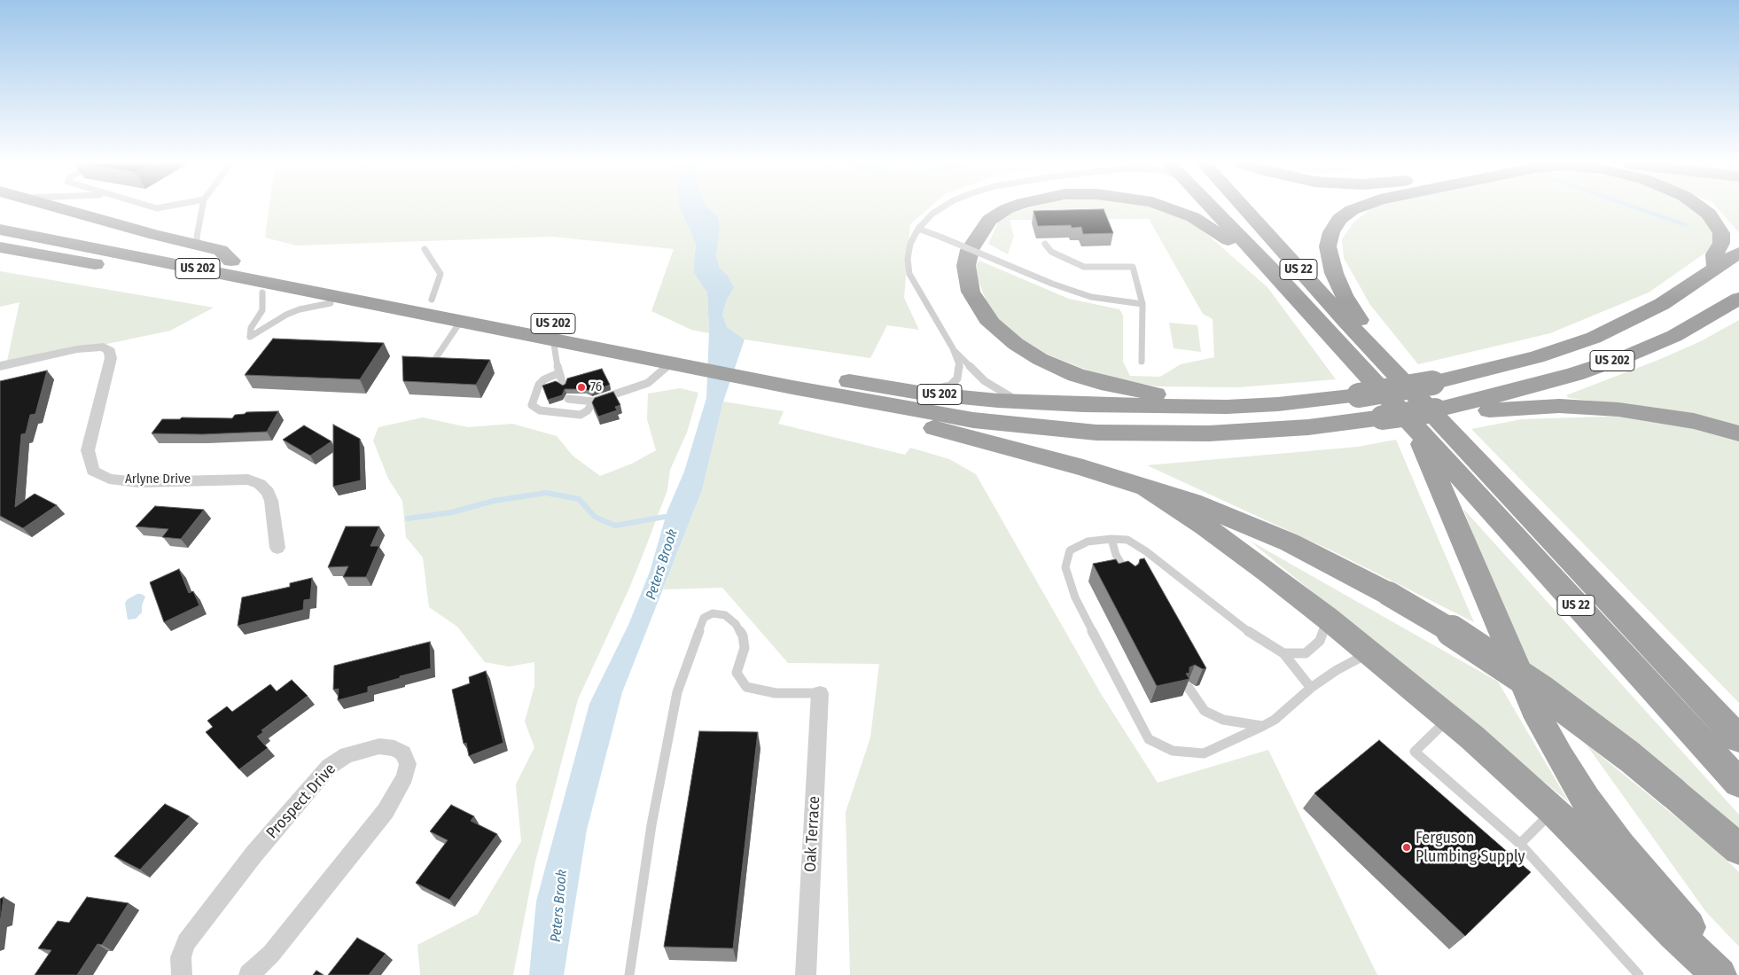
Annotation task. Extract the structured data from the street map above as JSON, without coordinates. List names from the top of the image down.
{
  "streets": {
    "highway": ["US 202", "US 22"],
    "street": ["Arlyne Drive", "Prospect Drive", "Oak Terrace"]
  },
  "crossings": [
    ["US 202", "US 22"]
  ],
  "water": ["Peters Brook"],
  "places": ["76", "Ferguson Plumbing Supply"]
}
